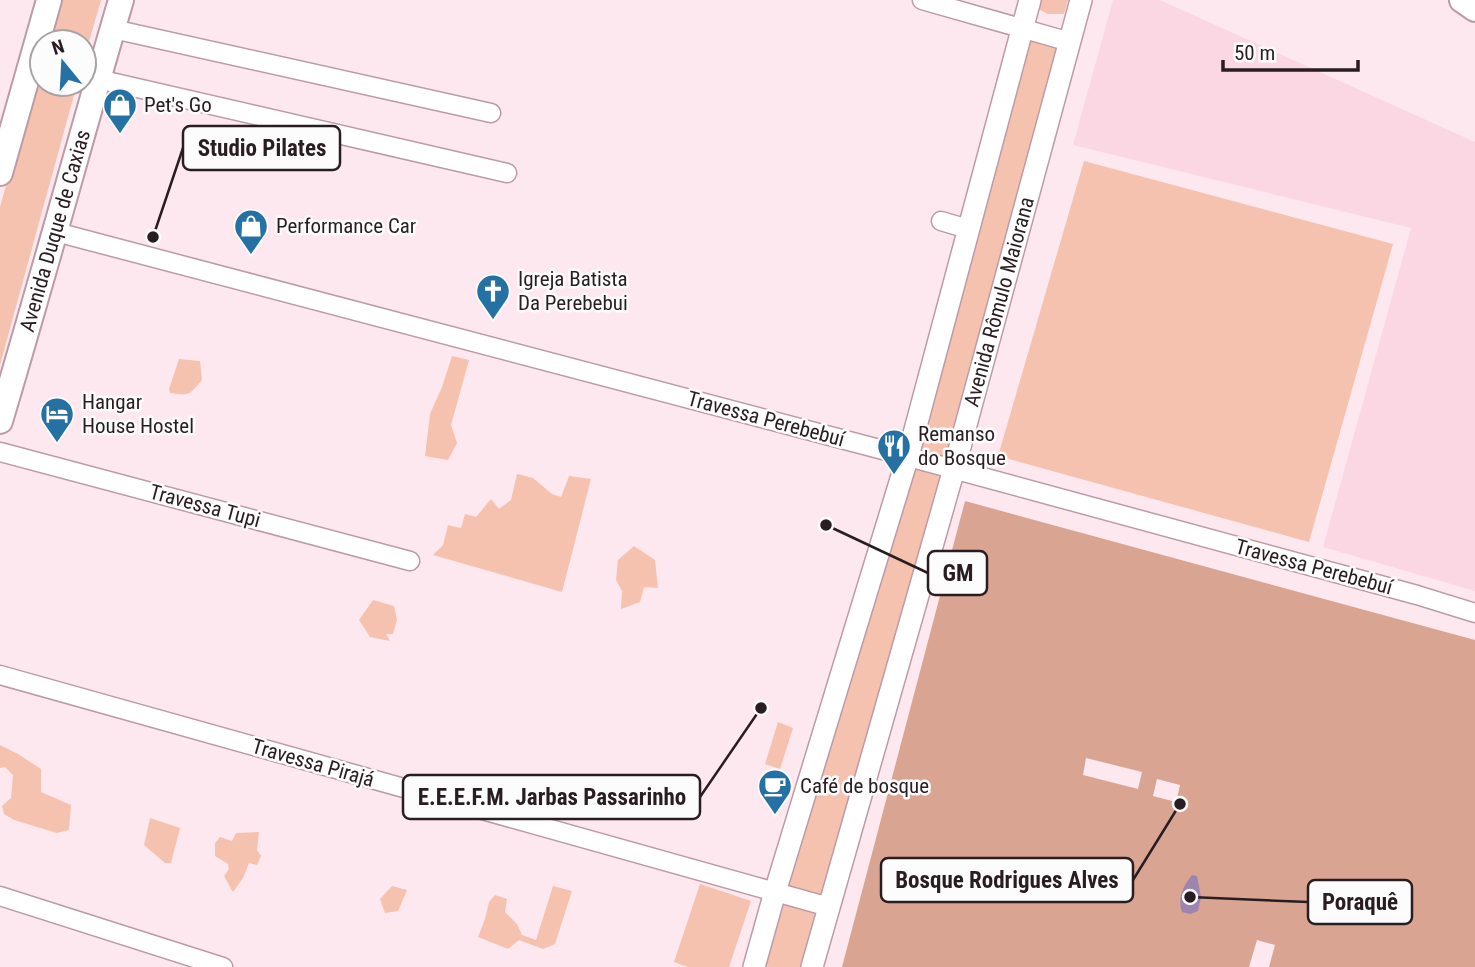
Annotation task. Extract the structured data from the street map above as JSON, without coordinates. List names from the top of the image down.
{
  "streets": {
    "main road": ["Avenida Duque de Caxias"],
    "street": [
      "Avenida Rômulo Maiorana",
      "Travessa Perebebuí",
      "Travessa Tupi",
      "Travessa Pirajá"
    ]
  },
  "crossings": [
    ["Avenida Duque de Caxias", "Travessa Perebebuí"],
    ["Avenida Rômulo Maiorana", "Travessa Perebebuí"],
    ["Avenida Rômulo Maiorana", "Travessa Pirajá"]
  ],
  "places": {
    "shop": ["Pet's Go", "Performance Car"],
    "other": [
      "Studio Pilates",
      "GM",
      "E.E.E.F.M. Jarbas Passarinho",
      "Bosque Rodrigues Alves",
      "Poraquê"
    ],
    "church": ["Igreja Batista Da Perebebui"],
    "hotel": ["Hangar House Hostel"],
    "restaurant": ["Remanso do Bosque"],
    "cafe": ["Café de bosque"]
  },
  "scale_bar": "50 m",
  "north": "top"
}
